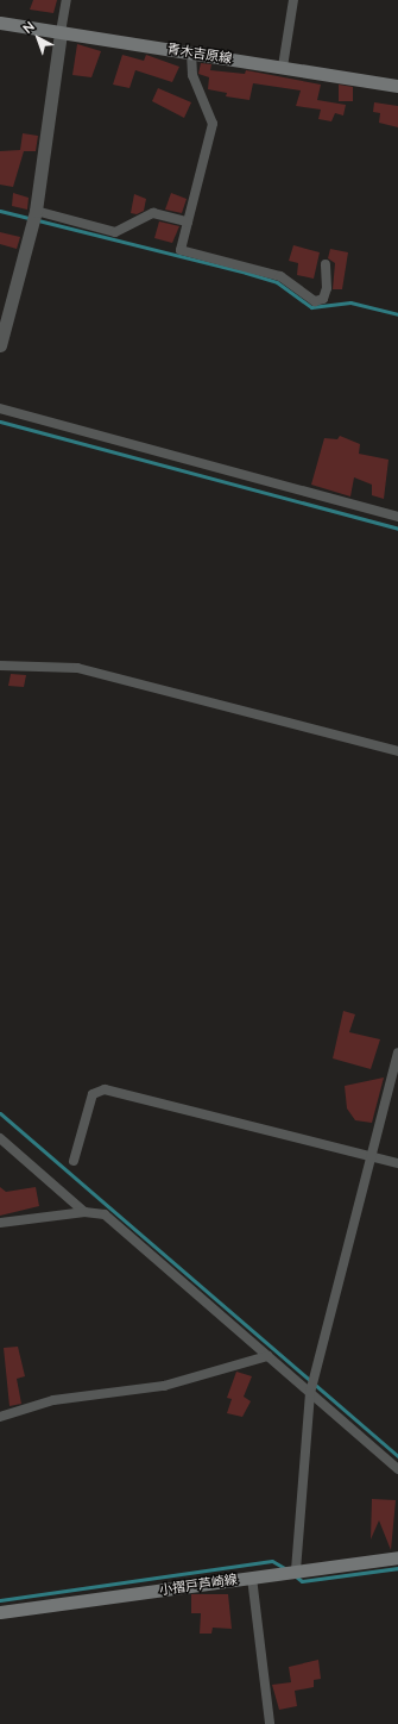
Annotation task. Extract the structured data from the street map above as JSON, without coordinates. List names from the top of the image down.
{
  "streets": {
    "main road": ["青木吉原線", "小摺戸芦崎線"]
  },
  "north": "top left"
}
